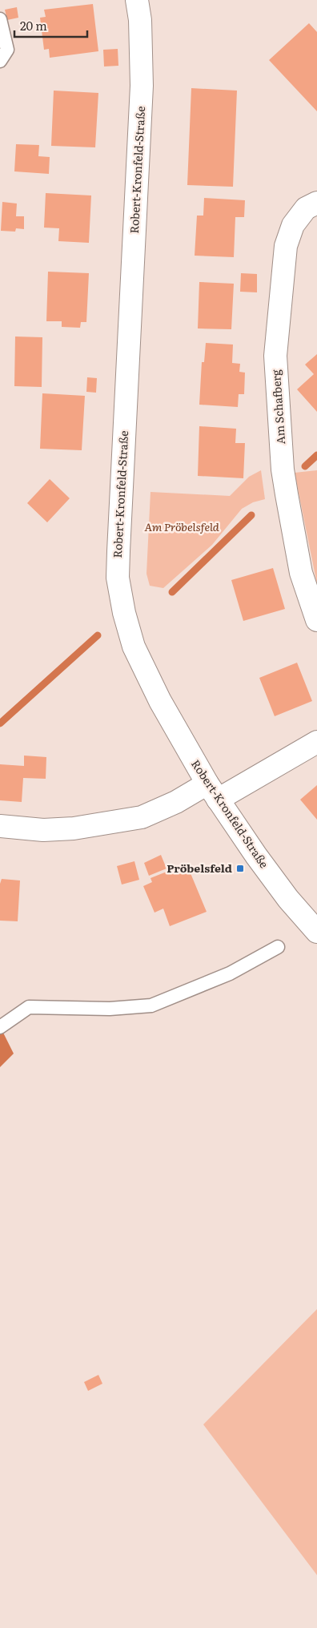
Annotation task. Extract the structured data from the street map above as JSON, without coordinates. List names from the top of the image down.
{
  "streets": {
    "street": ["Robert-Kronfeld-Straße", "Am Schafberg"]
  },
  "parks": ["Am Pröbelsfeld"],
  "places": {
    "transit": ["Pröbelsfeld"]
  },
  "scale_bar": "20 m"
}
